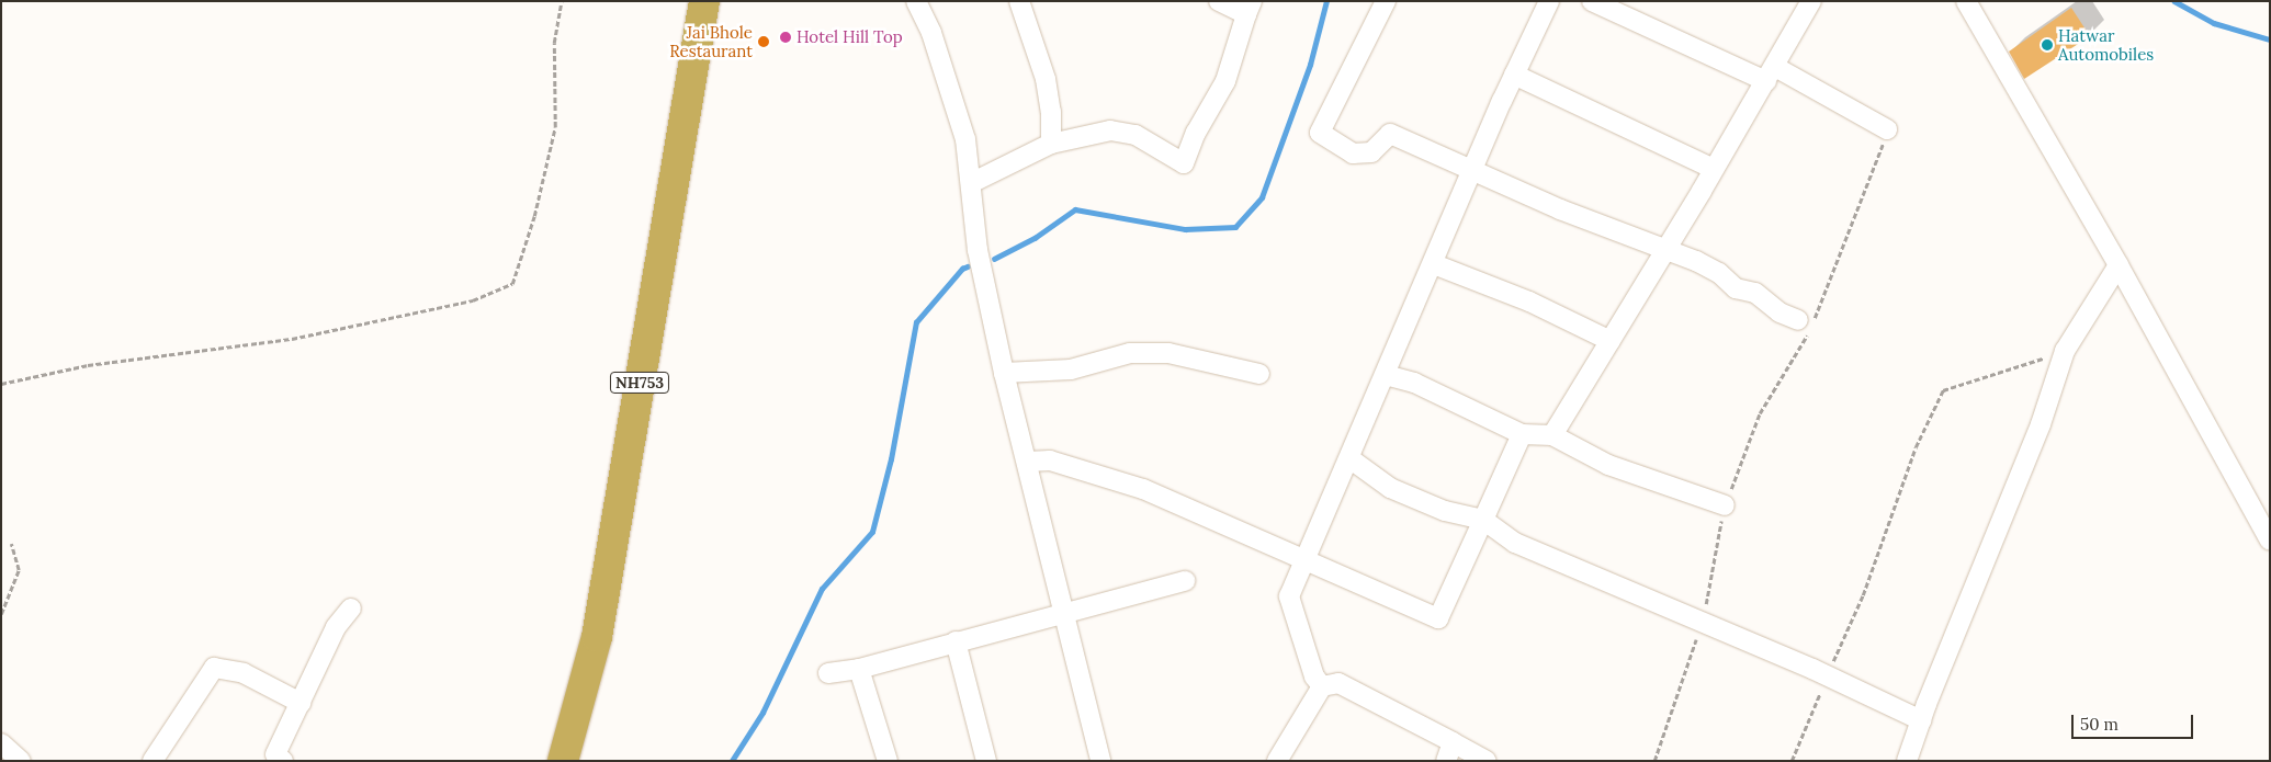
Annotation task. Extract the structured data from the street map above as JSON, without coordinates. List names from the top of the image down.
{
  "streets": {
    "highway": ["NH753"]
  },
  "places": ["Hotel Hill Top", "Jai Bhole Restaurant", "Hatwar Automobiles"],
  "scale_bar": "50 m"
}
